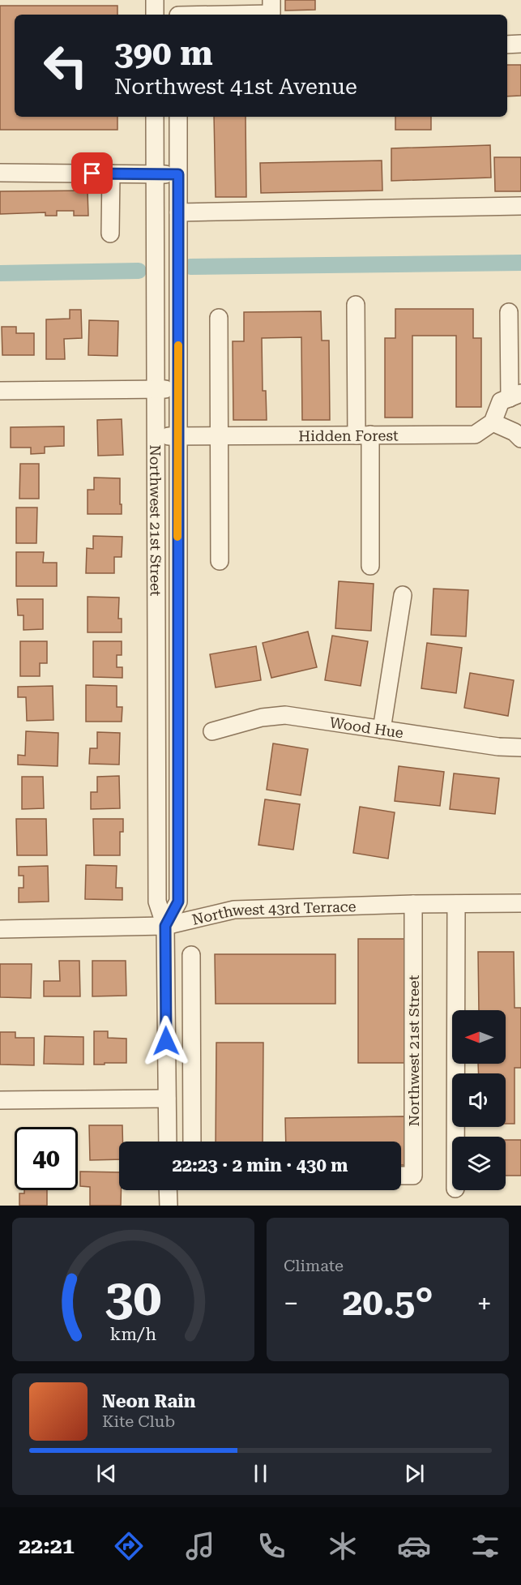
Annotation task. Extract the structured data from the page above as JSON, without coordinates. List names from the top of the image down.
{
  "streets": {
    "street": [
      "Hidden Forest",
      "Northwest 21st Street",
      "Wood Hue",
      "Northwest 43rd Terrace"
    ]
  },
  "crossings": [
    ["Hidden Forest", "Northwest 21st Street"],
    ["Northwest 21st Street", "Northwest 43rd Terrace"]
  ],
  "north": "left",
  "page": {
    "turn": ["390 m", "Northwest 41st Avenue"],
    "limit": "40",
    "trip": "22:23 · 2 min · 430 m",
    "tile": "Climate",
    "heat": ["−", "20.5°", "+"],
    "song": ["Neon Rain", "Kite Club"],
    "tabs": "22:21",
    "gauge": ["30", "km/h"]
  }
}
